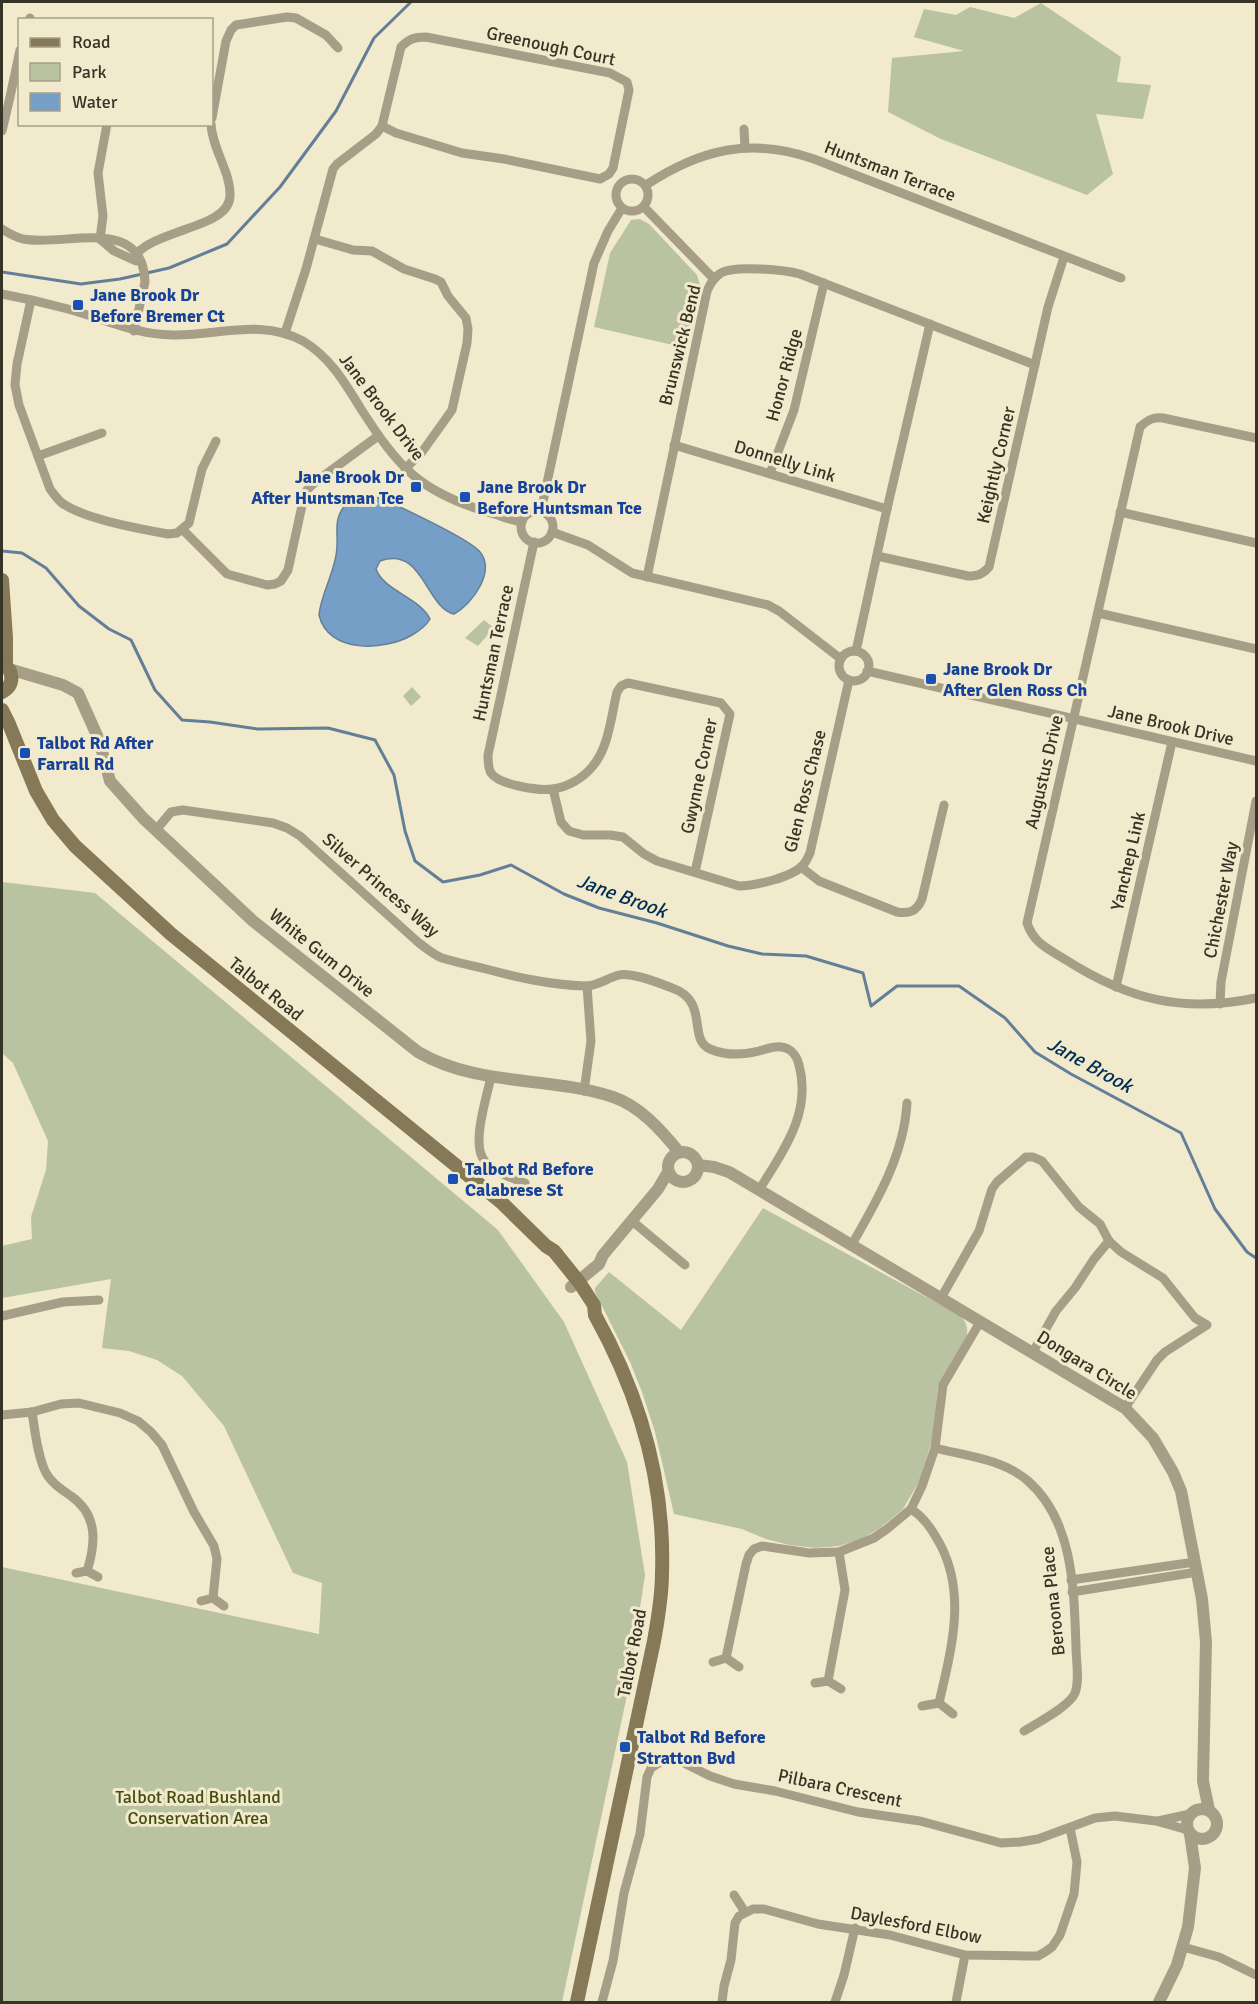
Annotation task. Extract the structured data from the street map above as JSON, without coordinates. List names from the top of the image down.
{
  "streets": {
    "main road": ["Talbot Road"],
    "street": [
      "Greenough Court",
      "Huntsman Terrace",
      "Brunswick Bend",
      "Honor Ridge",
      "Jane Brook Drive",
      "Donnelly Link",
      "Keightly Corner",
      "Augustus Drive",
      "Gwynne Corner",
      "Glen Ross Chase",
      "Yanchep Link",
      "Silver Princess Way",
      "Chichester Way",
      "White Gum Drive",
      "Dongara Circle",
      "Beroona Place",
      "Pilbara Crescent",
      "Daylesford Elbow"
    ]
  },
  "crossings": [
    ["Huntsman Terrace", "Jane Brook Drive"],
    ["Huntsman Terrace", "Keightly Corner"],
    ["Huntsman Terrace", "Gwynne Corner"],
    ["Brunswick Bend", "Honor Ridge"],
    ["Brunswick Bend", "Donnelly Link"],
    ["Brunswick Bend", "Keightly Corner"],
    ["Honor Ridge", "Donnelly Link"],
    ["Jane Brook Drive", "Augustus Drive"],
    ["Jane Brook Drive", "Glen Ross Chase"],
    ["Jane Brook Drive", "Yanchep Link"],
    ["Augustus Drive", "Yanchep Link"],
    ["Augustus Drive", "Chichester Way"],
    ["Gwynne Corner", "Glen Ross Chase"],
    ["Silver Princess Way", "White Gum Drive"],
    ["Silver Princess Way", "Dongara Circle"],
    ["White Gum Drive", "Talbot Road"],
    ["White Gum Drive", "Dongara Circle"],
    ["Dongara Circle", "Pilbara Crescent"],
    ["Pilbara Crescent", "Daylesford Elbow"]
  ],
  "water": ["Jane Brook"],
  "parks": ["Talbot Road Bushland Conservation Area"],
  "places": {
    "transit": [
      "Jane Brook Dr Before Bremer Ct",
      "Jane Brook Dr After Huntsman Tce",
      "Jane Brook Dr Before Huntsman Tce",
      "Jane Brook Dr After Glen Ross Ch",
      "Talbot Rd After Farrall Rd",
      "Talbot Rd Before Calabrese St",
      "Talbot Rd Before Stratton Bvd"
    ]
  },
  "legend": ["Road", "Park", "Water"]
}
